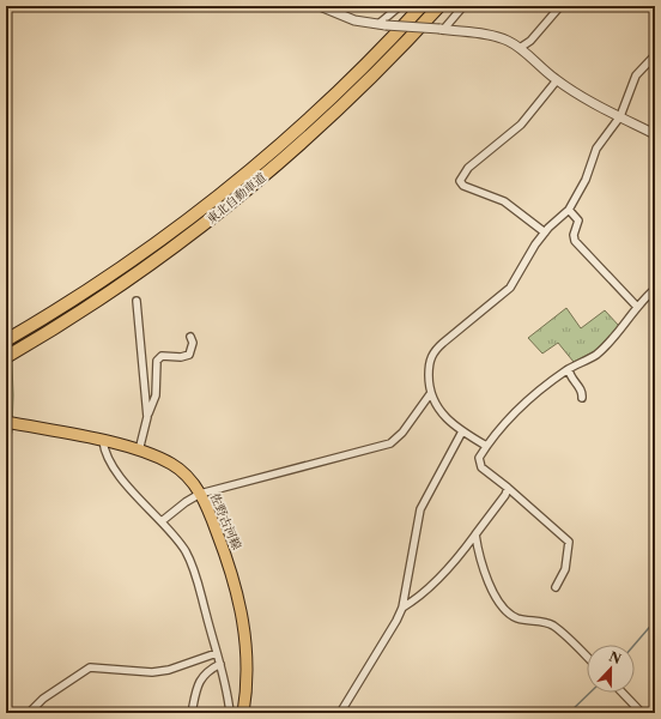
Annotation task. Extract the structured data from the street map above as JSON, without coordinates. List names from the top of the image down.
{
  "streets": {
    "highway": ["東北自動車道"],
    "main road": ["佐野古河線"]
  },
  "north": "top"
}
